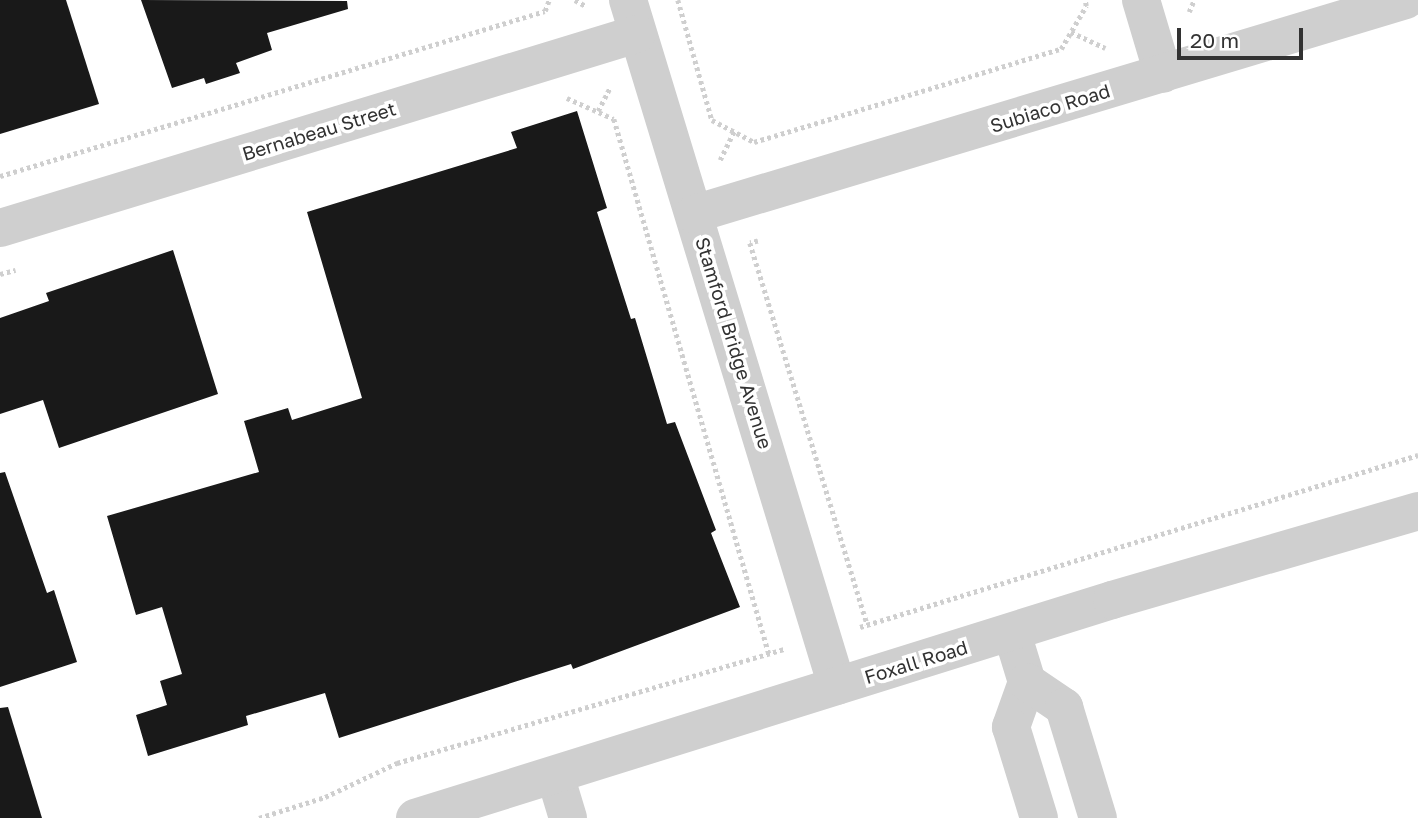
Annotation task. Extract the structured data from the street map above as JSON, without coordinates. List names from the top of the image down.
{
  "streets": {
    "street": [
      "Subiaco Road",
      "Bernabeau Street",
      "Stamford Bridge Avenue",
      "Foxall Road"
    ]
  },
  "crossings": [
    ["Subiaco Road", "Stamford Bridge Avenue"],
    ["Bernabeau Street", "Stamford Bridge Avenue"],
    ["Stamford Bridge Avenue", "Foxall Road"]
  ],
  "scale_bar": "20 m"
}
